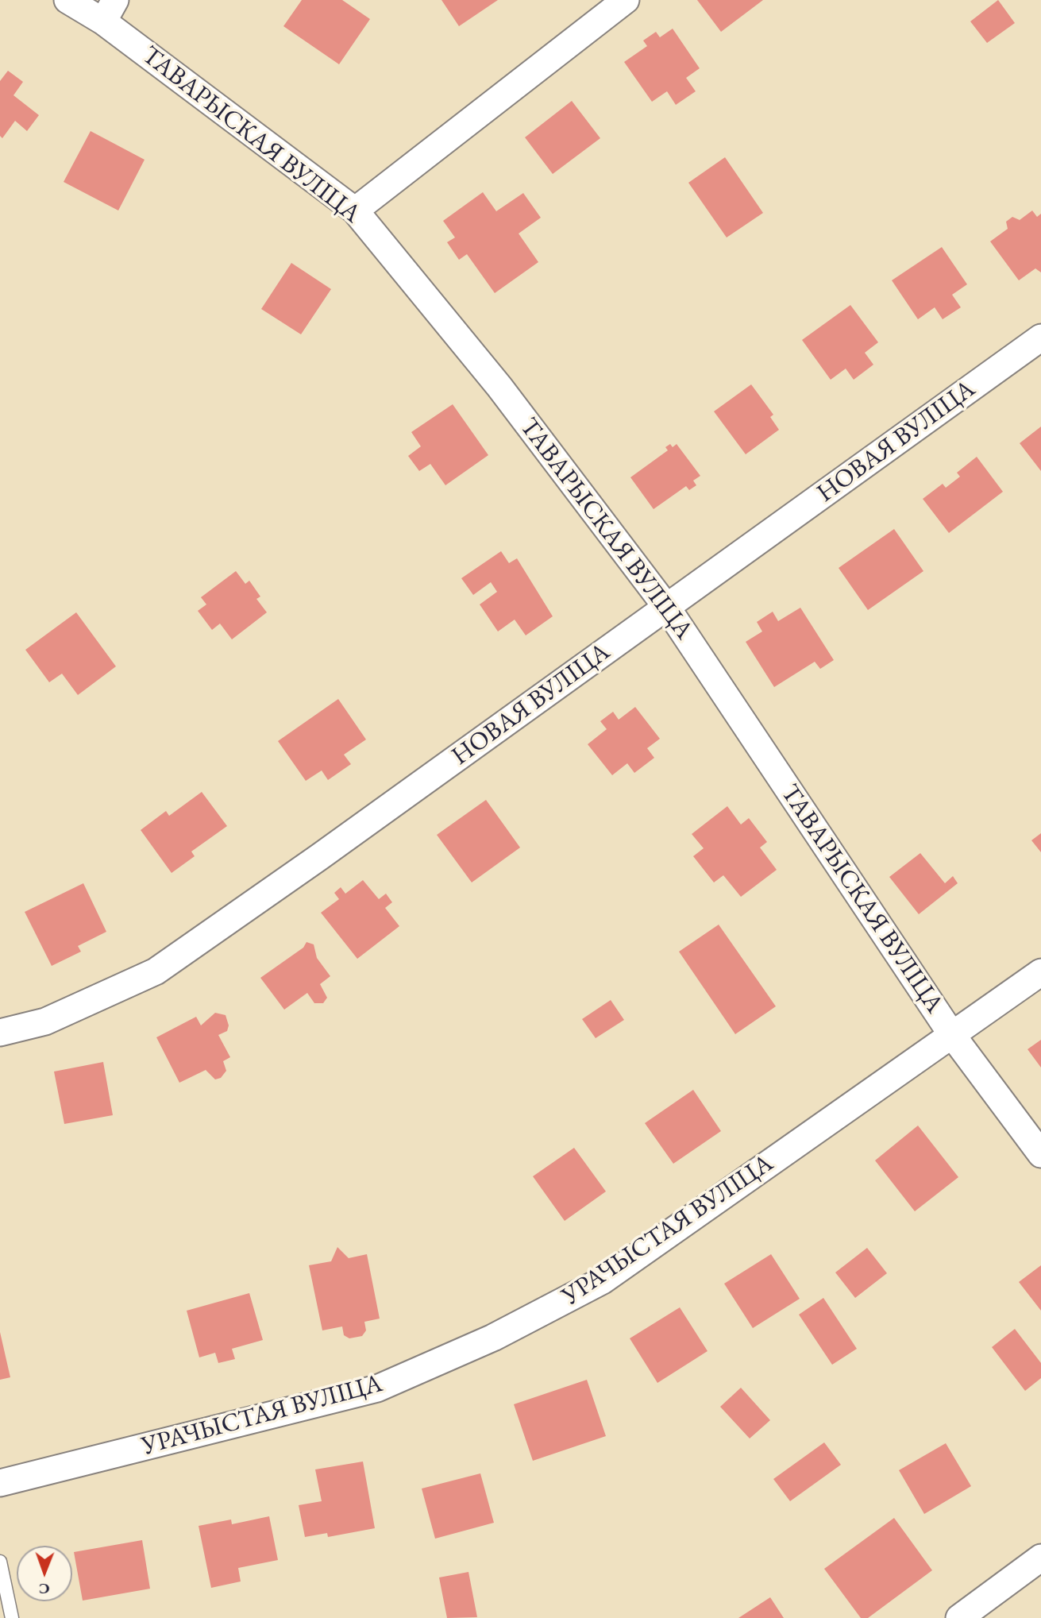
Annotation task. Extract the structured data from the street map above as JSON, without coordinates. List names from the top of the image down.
{
  "streets": {
    "street": ["ТАВАРЫСКАЯ ВУЛІЦА", "НОВАЯ ВУЛІЦА", "УРАЧЫСТАЯ ВУЛІЦА"]
  },
  "crossings": [
    ["ТАВАРЫСКАЯ ВУЛІЦА", "НОВАЯ ВУЛІЦА"],
    ["ТАВАРЫСКАЯ ВУЛІЦА", "УРАЧЫСТАЯ ВУЛІЦА"]
  ],
  "north": "bottom"
}
